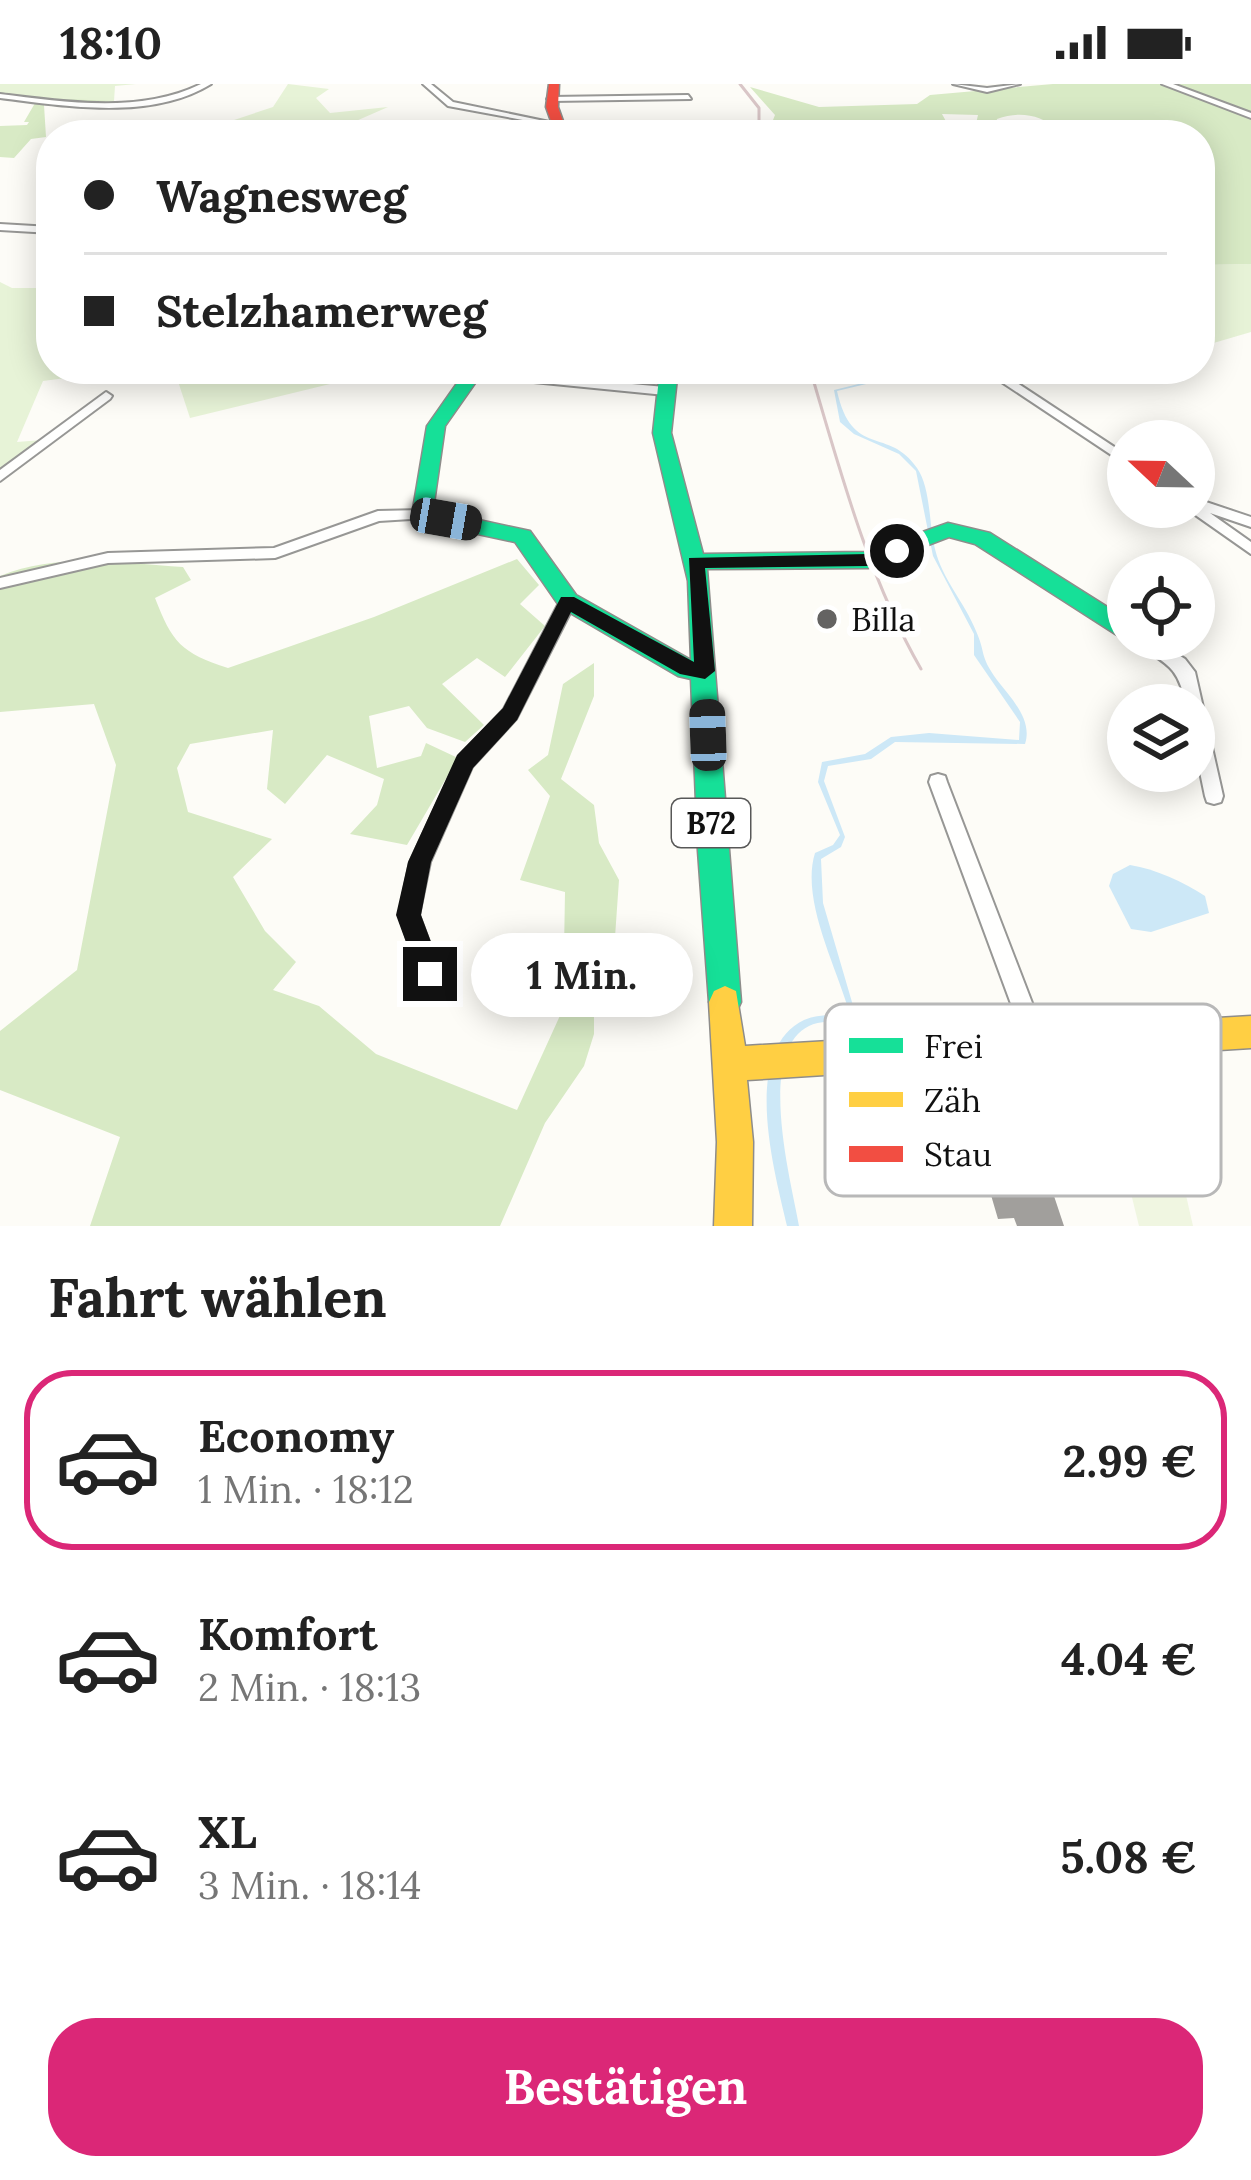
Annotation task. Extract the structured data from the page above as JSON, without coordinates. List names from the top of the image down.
{
  "streets": {
    "street": ["B72"]
  },
  "places": ["Billa"],
  "legend": ["Frei", "Zäh", "Stau"],
  "north": "left",
  "page": {
    "status": "18:10",
    "banner": ["Wagnesweg", "Stelzhamerweg"],
    "bubble": "1 Min.",
    "heading": "Fahrt wählen",
    "list": [
      {
        "name": "Economy",
        "note": "1 Min. · 18:12",
        "value": "2.99 €"
      },
      {
        "name": "Komfort",
        "note": "2 Min. · 18:13",
        "value": "4.04 €"
      },
      {
        "name": "XL",
        "note": "3 Min. · 18:14",
        "value": "5.08 €"
      }
    ],
    "buttons": "Bestätigen"
  }
}
